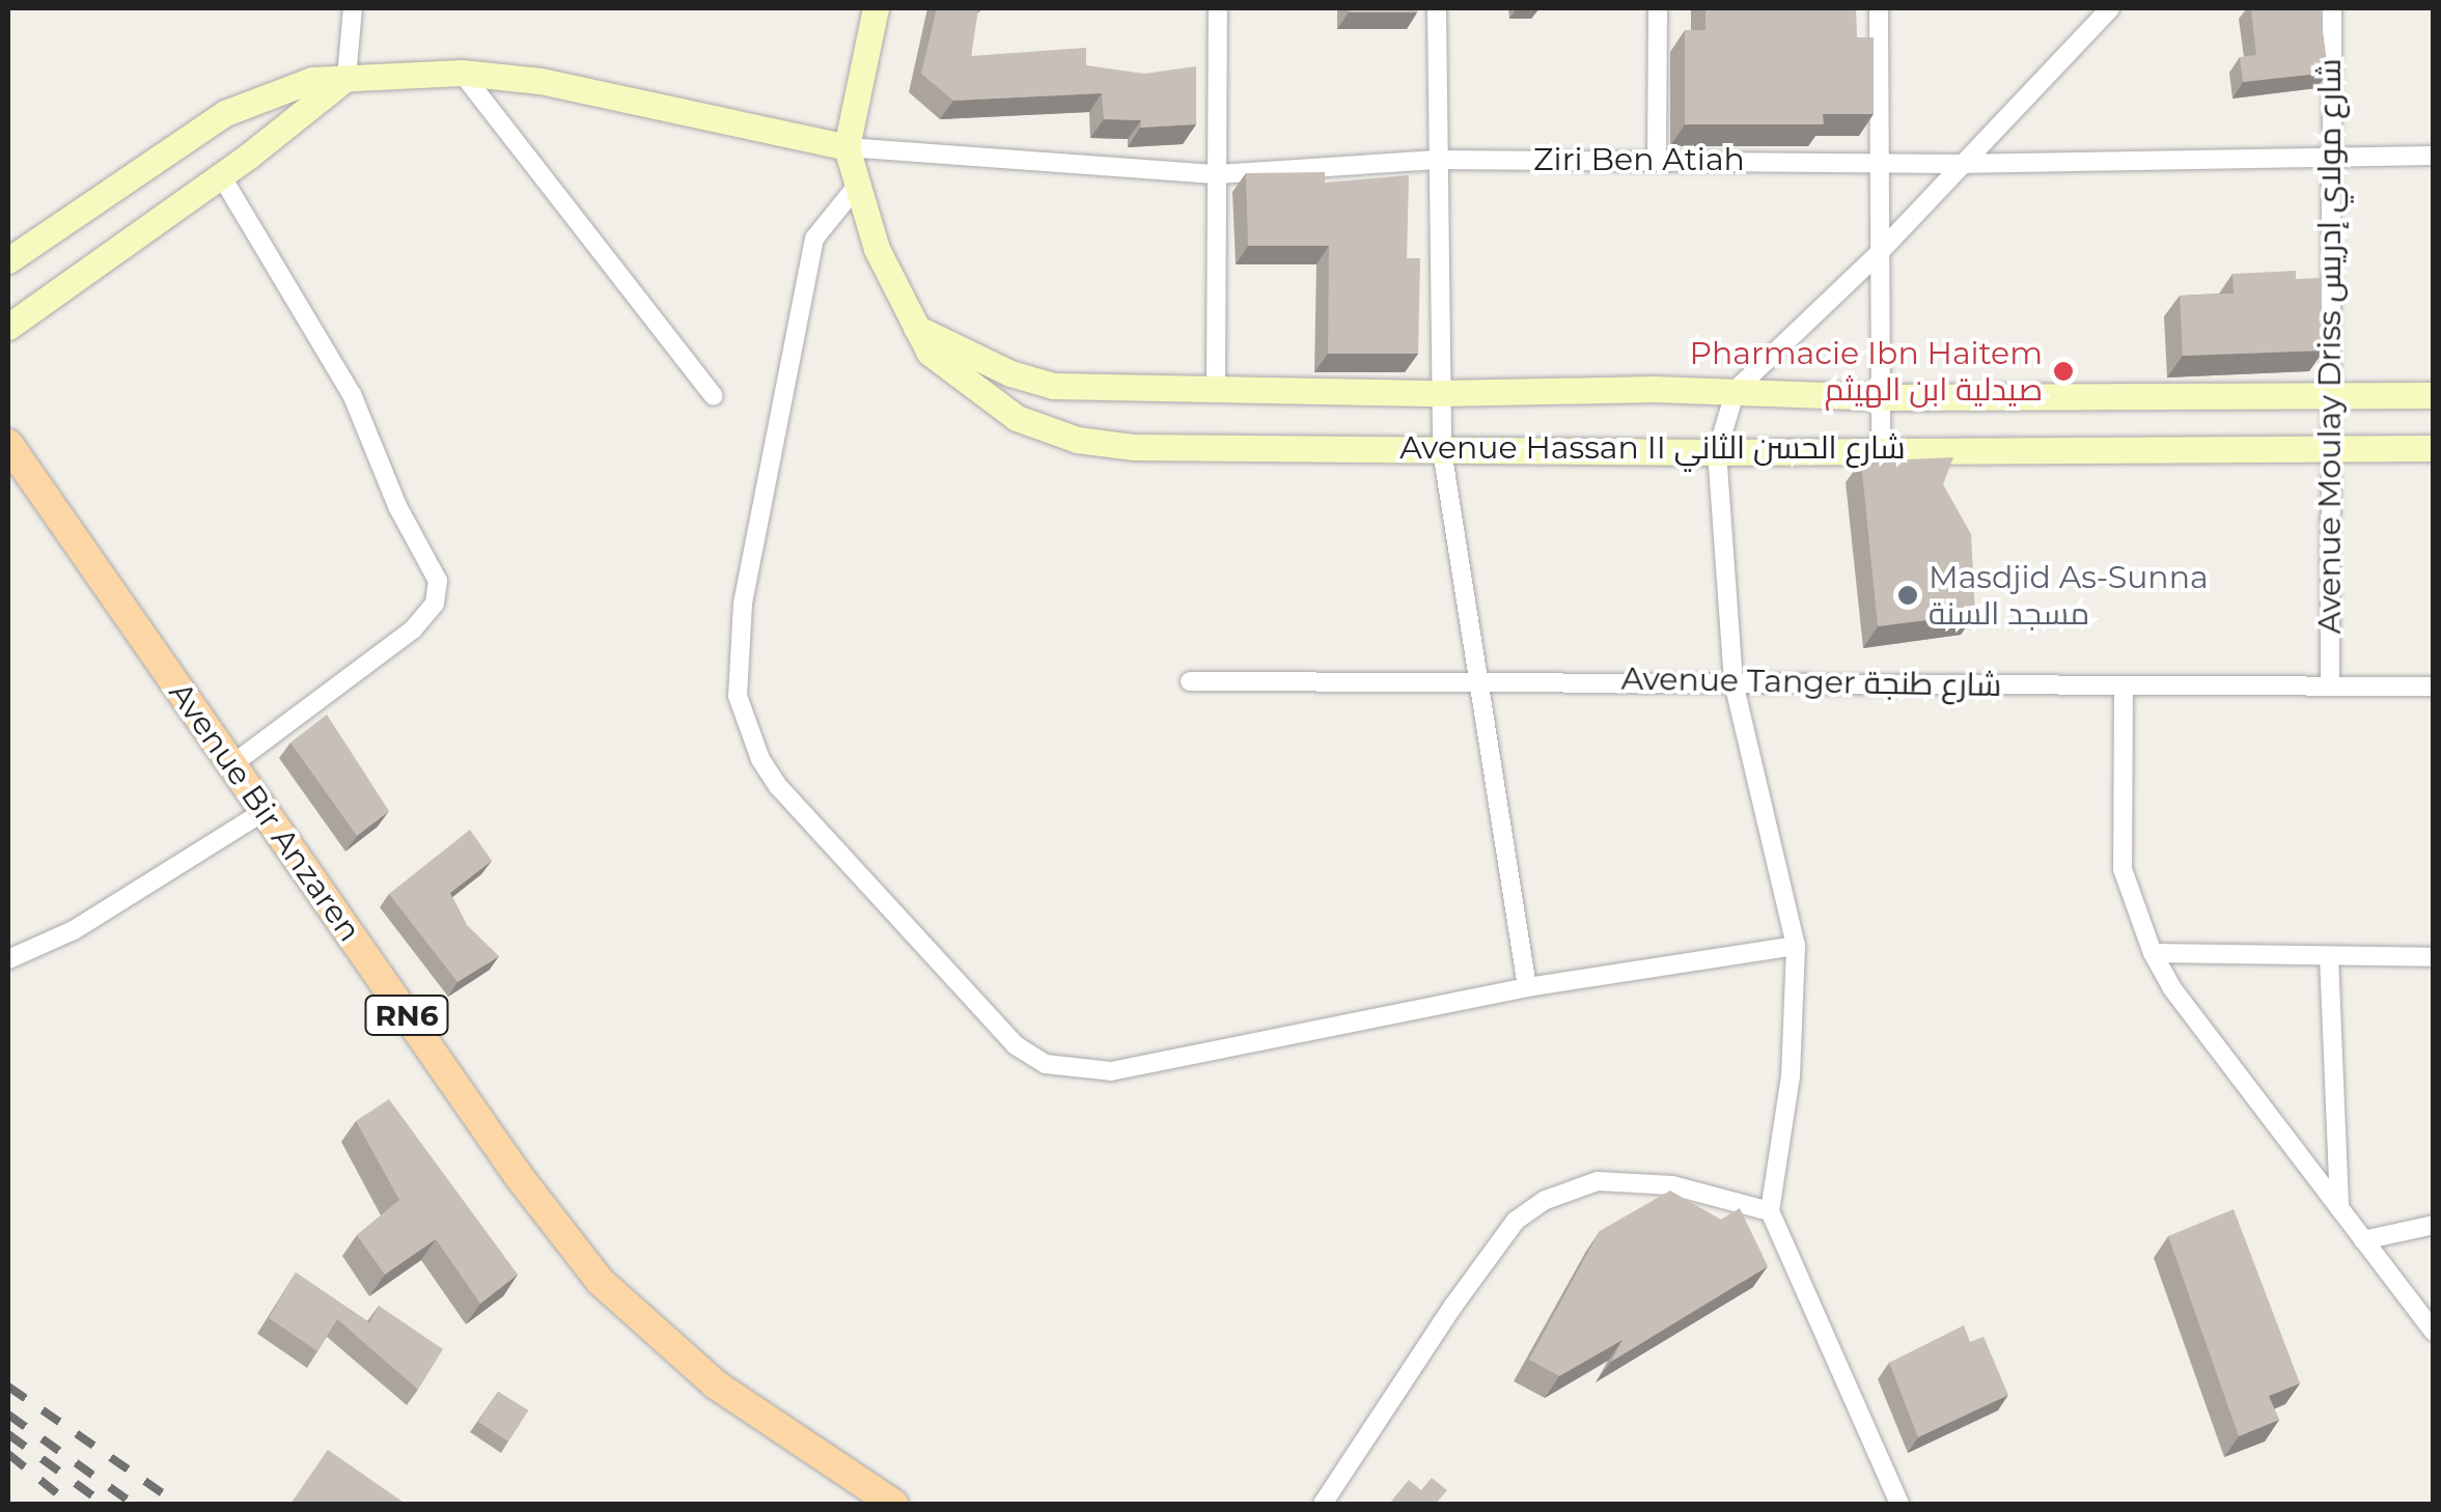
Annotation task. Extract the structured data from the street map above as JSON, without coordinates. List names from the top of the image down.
{
  "streets": {
    "main road": ["Avenue Bir Anzaren", "RN6"],
    "street": [
      "Ziri Ben Atiah",
      "Avenue Moulay Driss شارع مولاي إدريس",
      "Avenue Hassan II شارع الحسن الثاني",
      "Avenue Tanger شارع طنجة"
    ]
  },
  "crossings": [
    ["Ziri Ben Atiah", "Avenue Moulay Driss شارع مولاي إدريس"],
    ["Ziri Ben Atiah", "Avenue Hassan II شارع الحسن الثاني"],
    ["Avenue Moulay Driss شارع مولاي إدريس", "Avenue Hassan II شارع الحسن الثاني"],
    ["Avenue Moulay Driss شارع مولاي إدريس", "Avenue Tanger شارع طنجة"]
  ],
  "places": ["Pharmacie Ibn Haitem صيدلية ابن الهيثم", "Masdjid As-Sunna مسجد السنة"]
}
